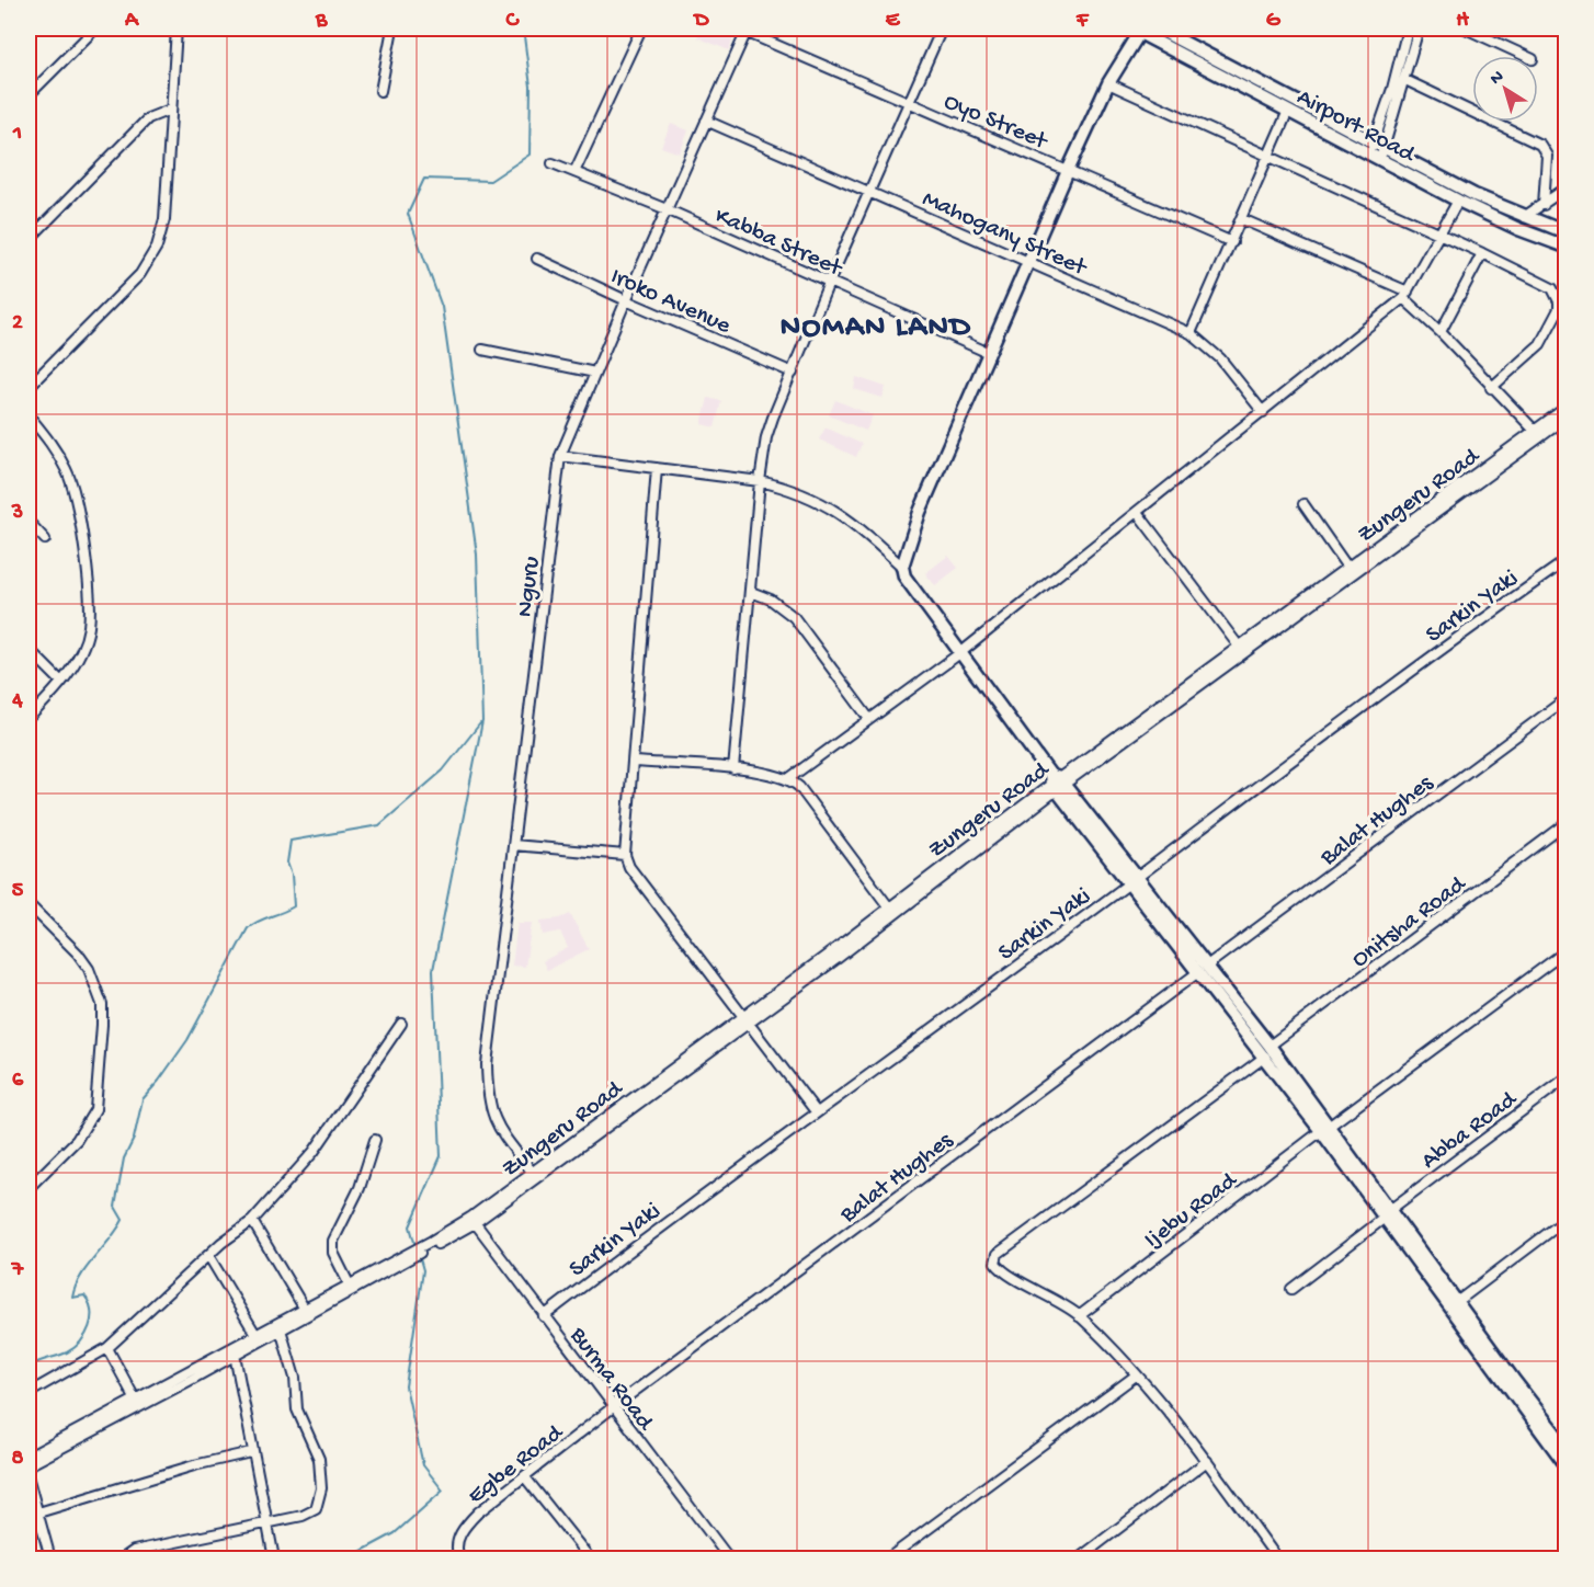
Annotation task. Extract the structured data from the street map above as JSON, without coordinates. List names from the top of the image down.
{
  "streets": {
    "main road": ["Airport Road"],
    "street": [
      "Oyo Street",
      "Mahogany Street",
      "Kabba Street",
      "Iroko Avenue",
      "Zungeru Road",
      "Nguru",
      "Sarkin Yaki",
      "Balat Hughes",
      "Onitsha Road",
      "Abba Road",
      "Ijebu Road",
      "Burma Road",
      "Egbe Road"
    ]
  },
  "crossings": [
    ["Oyo Street", "Nguru"],
    ["Mahogany Street", "Nguru"],
    ["Kabba Street", "Nguru"],
    ["Iroko Avenue", "Nguru"],
    ["Zungeru Road", "Nguru"],
    ["Zungeru Road", "Burma Road"],
    ["Sarkin Yaki", "Burma Road"],
    ["Balat Hughes", "Burma Road"],
    ["Balat Hughes", "Egbe Road"],
    ["Onitsha Road", "Ijebu Road"],
    ["Burma Road", "Egbe Road"]
  ],
  "districts": ["NOMAN LAND"],
  "north": "top left",
  "grid": {
    "columns": [
      "A",
      "B",
      "C",
      "D",
      "E",
      "F",
      "G",
      "H"
    ],
    "rows": [
      "1",
      "2",
      "3",
      "4",
      "5",
      "6",
      "7",
      "8"
    ]
  }
}
